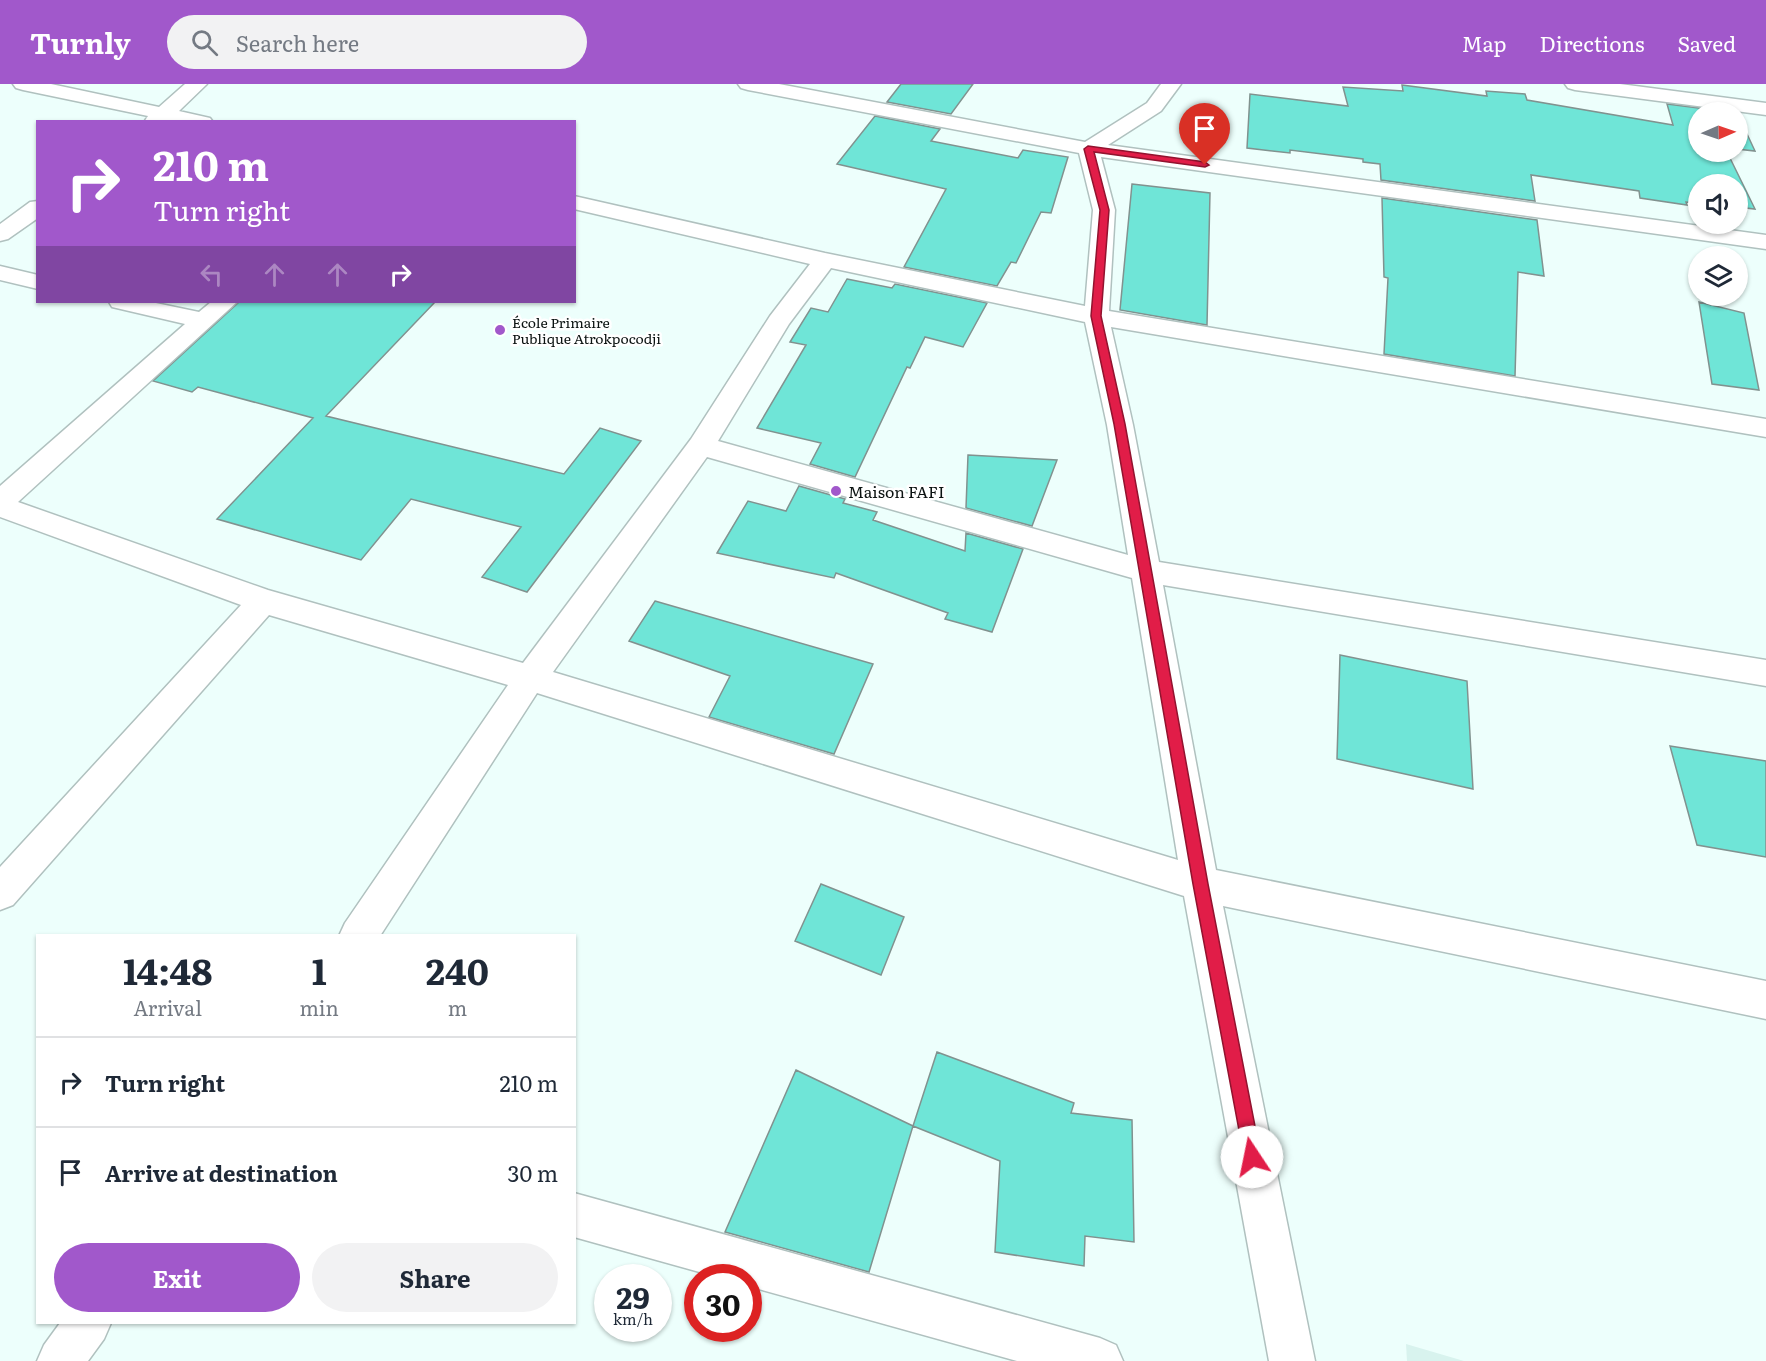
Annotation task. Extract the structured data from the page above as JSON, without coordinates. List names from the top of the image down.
{
  "places": ["École Primaire Publique Atrokpocodji", "Maison FAFI"],
  "north": "right",
  "page": {
    "header": "Turnly",
    "search": "Search here",
    "nav": ["Map", "Directions", "Saved"],
    "turn": ["210 m", "Turn right"],
    "eta": [
      "14:48",
      "Arrival",
      "1",
      "min",
      "240",
      "m"
    ],
    "list": [
      {
        "name": "Turn right",
        "value": "210 m"
      },
      {
        "name": "Arrive at destination",
        "value": "30 m"
      }
    ],
    "buttons": ["Exit", "Share"],
    "speed": "29 km/h",
    "limit": "30"
  }
}
